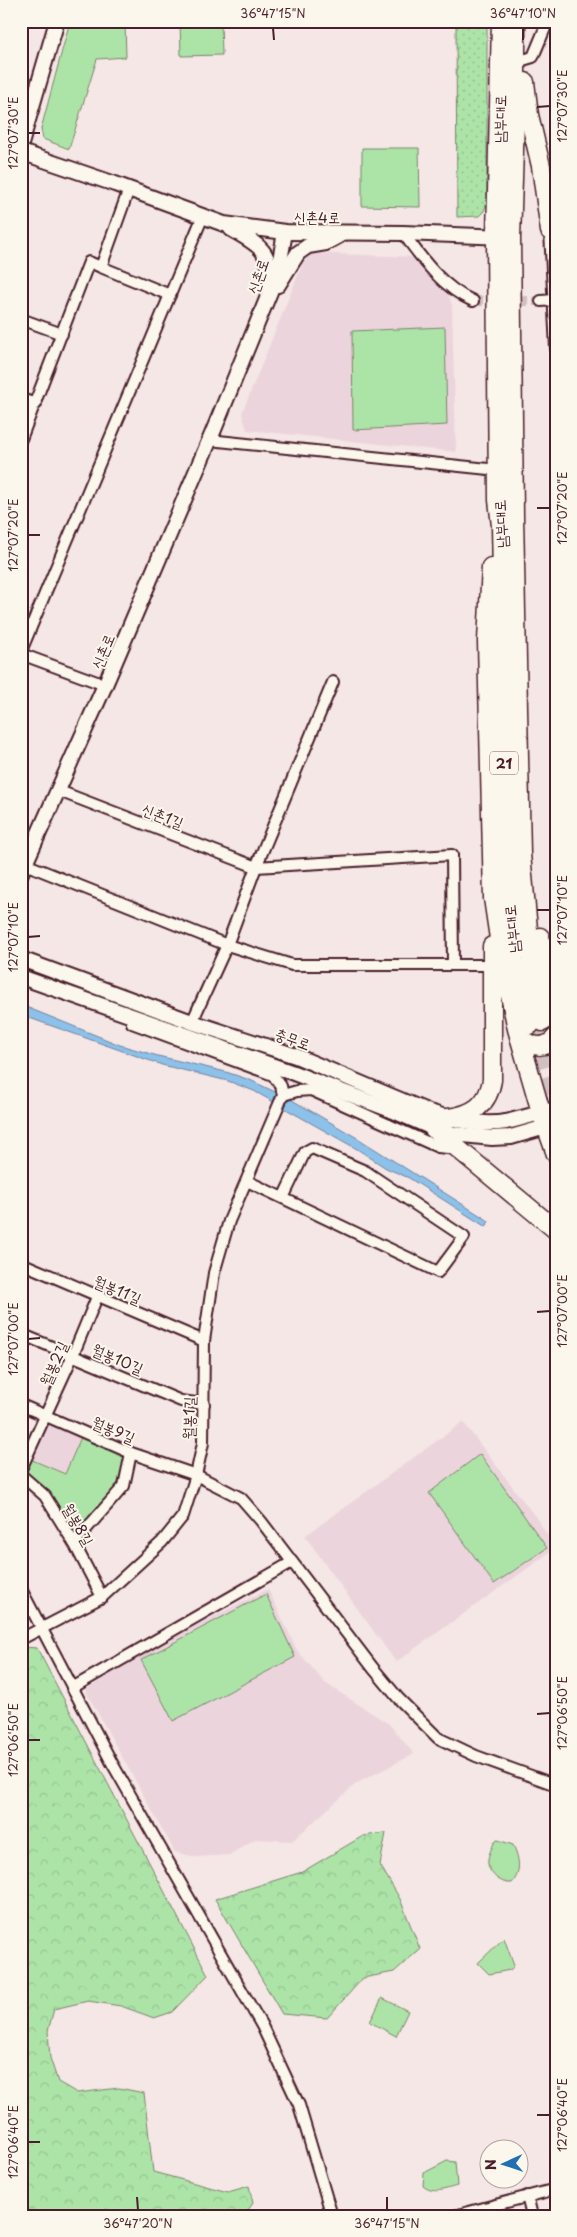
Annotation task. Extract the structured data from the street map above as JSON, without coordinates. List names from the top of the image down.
{
  "streets": {
    "highway": ["남부대로", "21"],
    "street": [
      "신촌4로",
      "신촌로",
      "신촌1길",
      "충무로",
      "월봉11길",
      "월봉10길",
      "월봉2길",
      "월봉1길",
      "월봉9길",
      "월봉8길"
    ]
  },
  "crossings": [
    ["남부대로", "신촌4로"],
    ["신촌4로", "신촌로"],
    ["신촌로", "신촌1길"],
    ["월봉11길", "월봉2길"],
    ["월봉11길", "월봉1길"],
    ["월봉10길", "월봉2길"],
    ["월봉10길", "월봉1길"],
    ["월봉2길", "월봉9길"],
    ["월봉1길", "월봉9길"],
    ["월봉1길", "월봉8길"]
  ],
  "north": "left",
  "coordinates": [
    "36°47'15\"N",
    "36°47'10\"N",
    "127°07'30\"E",
    "127°07'20\"E",
    "127°07'10\"E",
    "127°07'00\"E",
    "127°06'50\"E",
    "127°06'40\"E",
    "36°47'20\"N"
  ]
}
